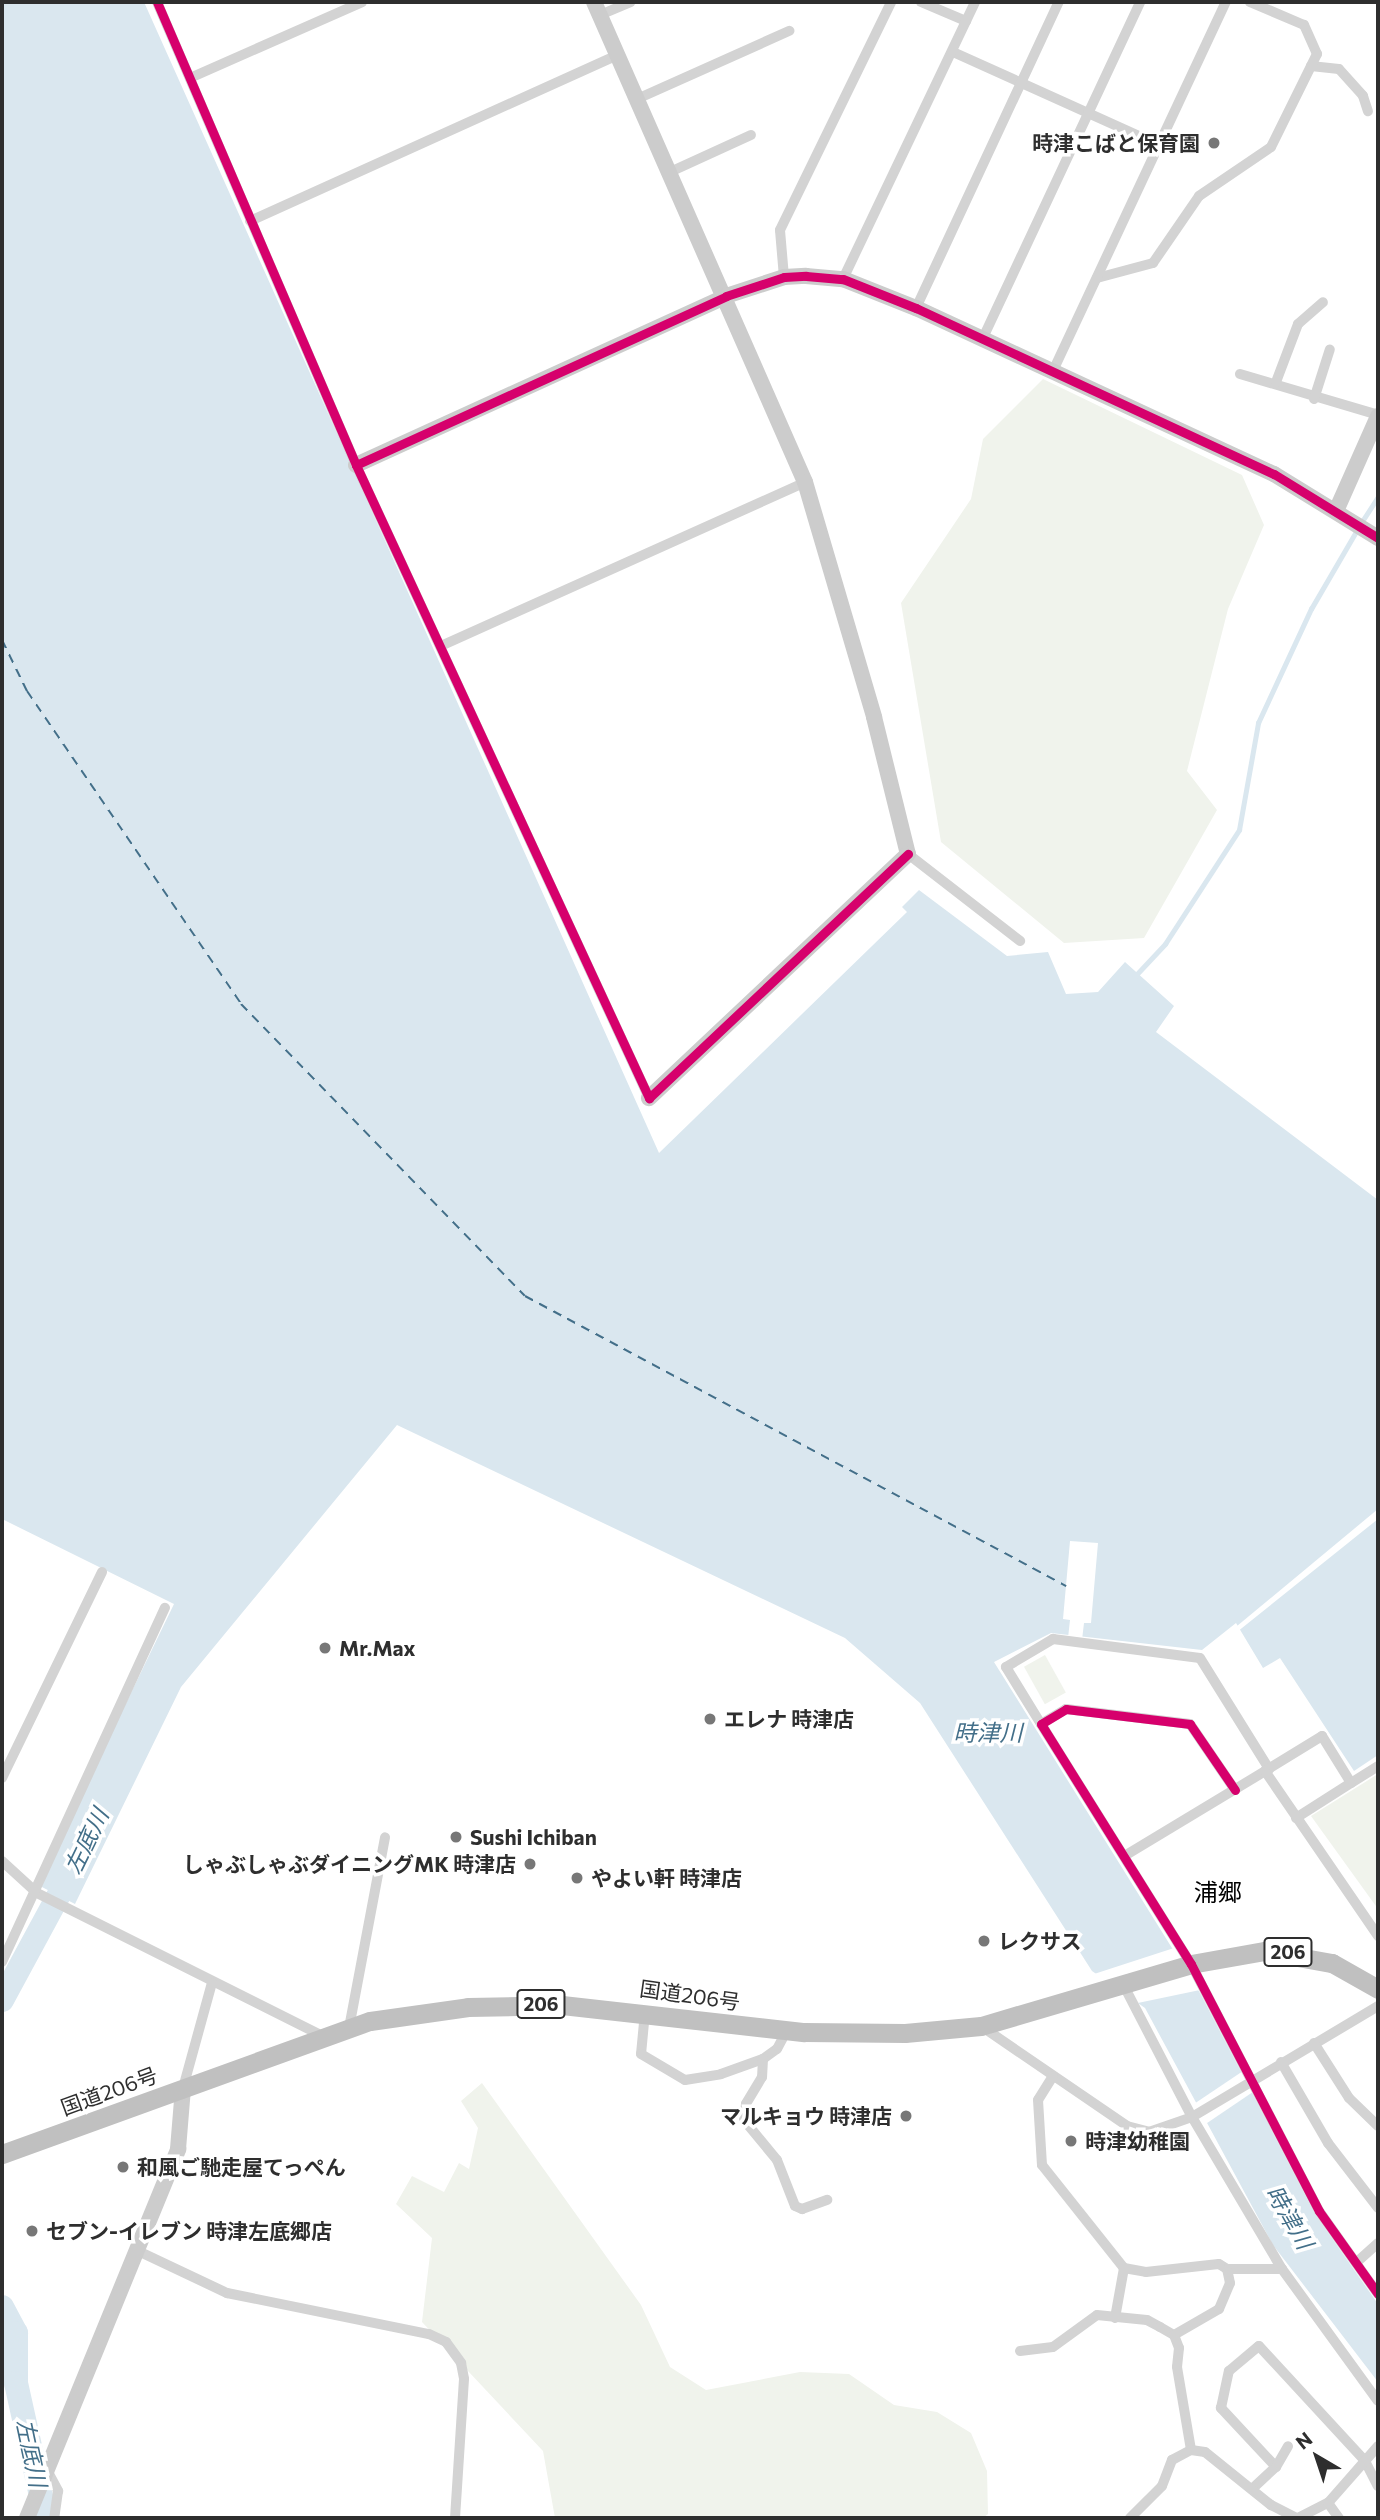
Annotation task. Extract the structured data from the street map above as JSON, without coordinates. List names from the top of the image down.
{
  "streets": {
    "highway": ["206", "国道206号"]
  },
  "districts": ["浦郷"],
  "water": ["時津川", "左底川"],
  "places": [
    "時津こばと保育園",
    "Mr.Max",
    "エレナ 時津店",
    "Sushi Ichiban",
    "しゃぶしゃぶダイニングMK 時津店",
    "やよい軒 時津店",
    "レクサス",
    "マルキョウ 時津店",
    "時津幼稚園",
    "和風ご馳走屋てっぺん",
    "セブン-イレブン 時津左底郷店"
  ],
  "north": "top left"
}
